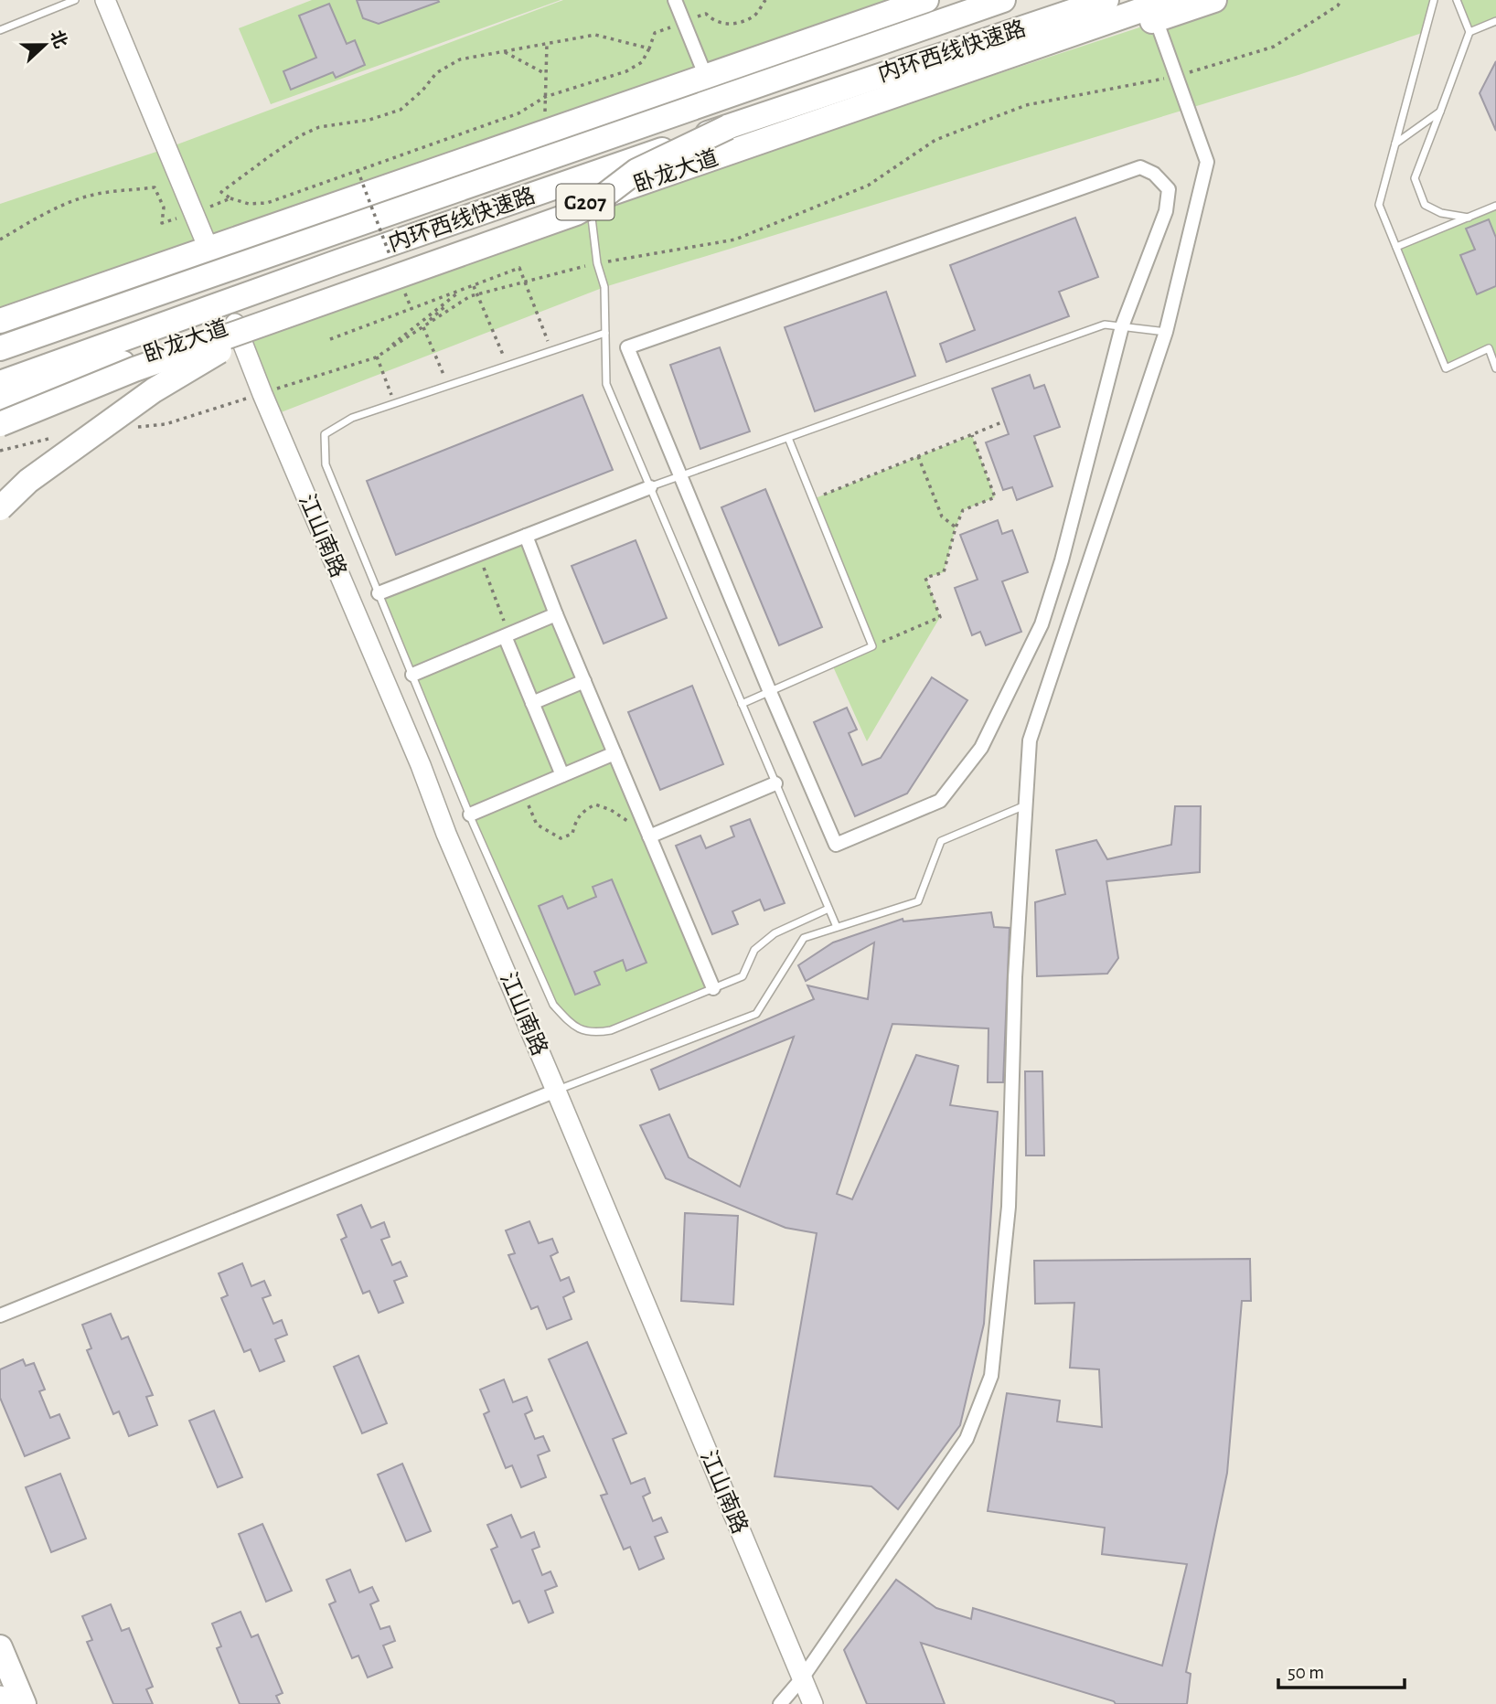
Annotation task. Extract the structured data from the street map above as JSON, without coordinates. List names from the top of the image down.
{
  "streets": {
    "highway": ["内环西线快速路", "卧龙大道", "G207"],
    "street": ["江山南路"]
  },
  "crossings": [
    ["卧龙大道", "江山南路"]
  ],
  "scale_bar": "50 m",
  "north": "right"
}
